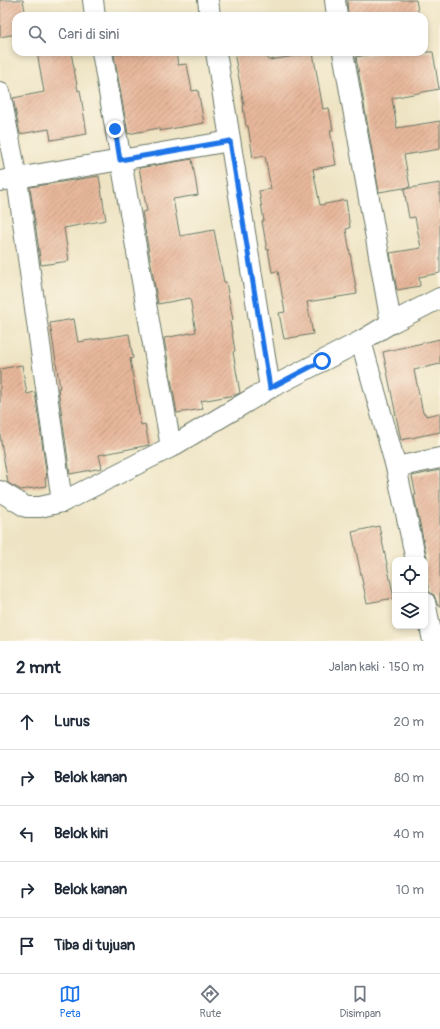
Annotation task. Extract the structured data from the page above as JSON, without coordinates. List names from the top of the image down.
{
  "page": {
    "search": "Cari di sini",
    "heading": ["2 mnt", "Jalan kaki · 150 m"],
    "list": [
      ["Lurus", "20 m"],
      ["Belok kanan", "80 m"],
      ["Belok kiri", "40 m"],
      ["Belok kanan", "10 m"],
      "Tiba di tujuan"
    ],
    "nav": ["Peta", "Rute", "Disimpan"]
  }
}
